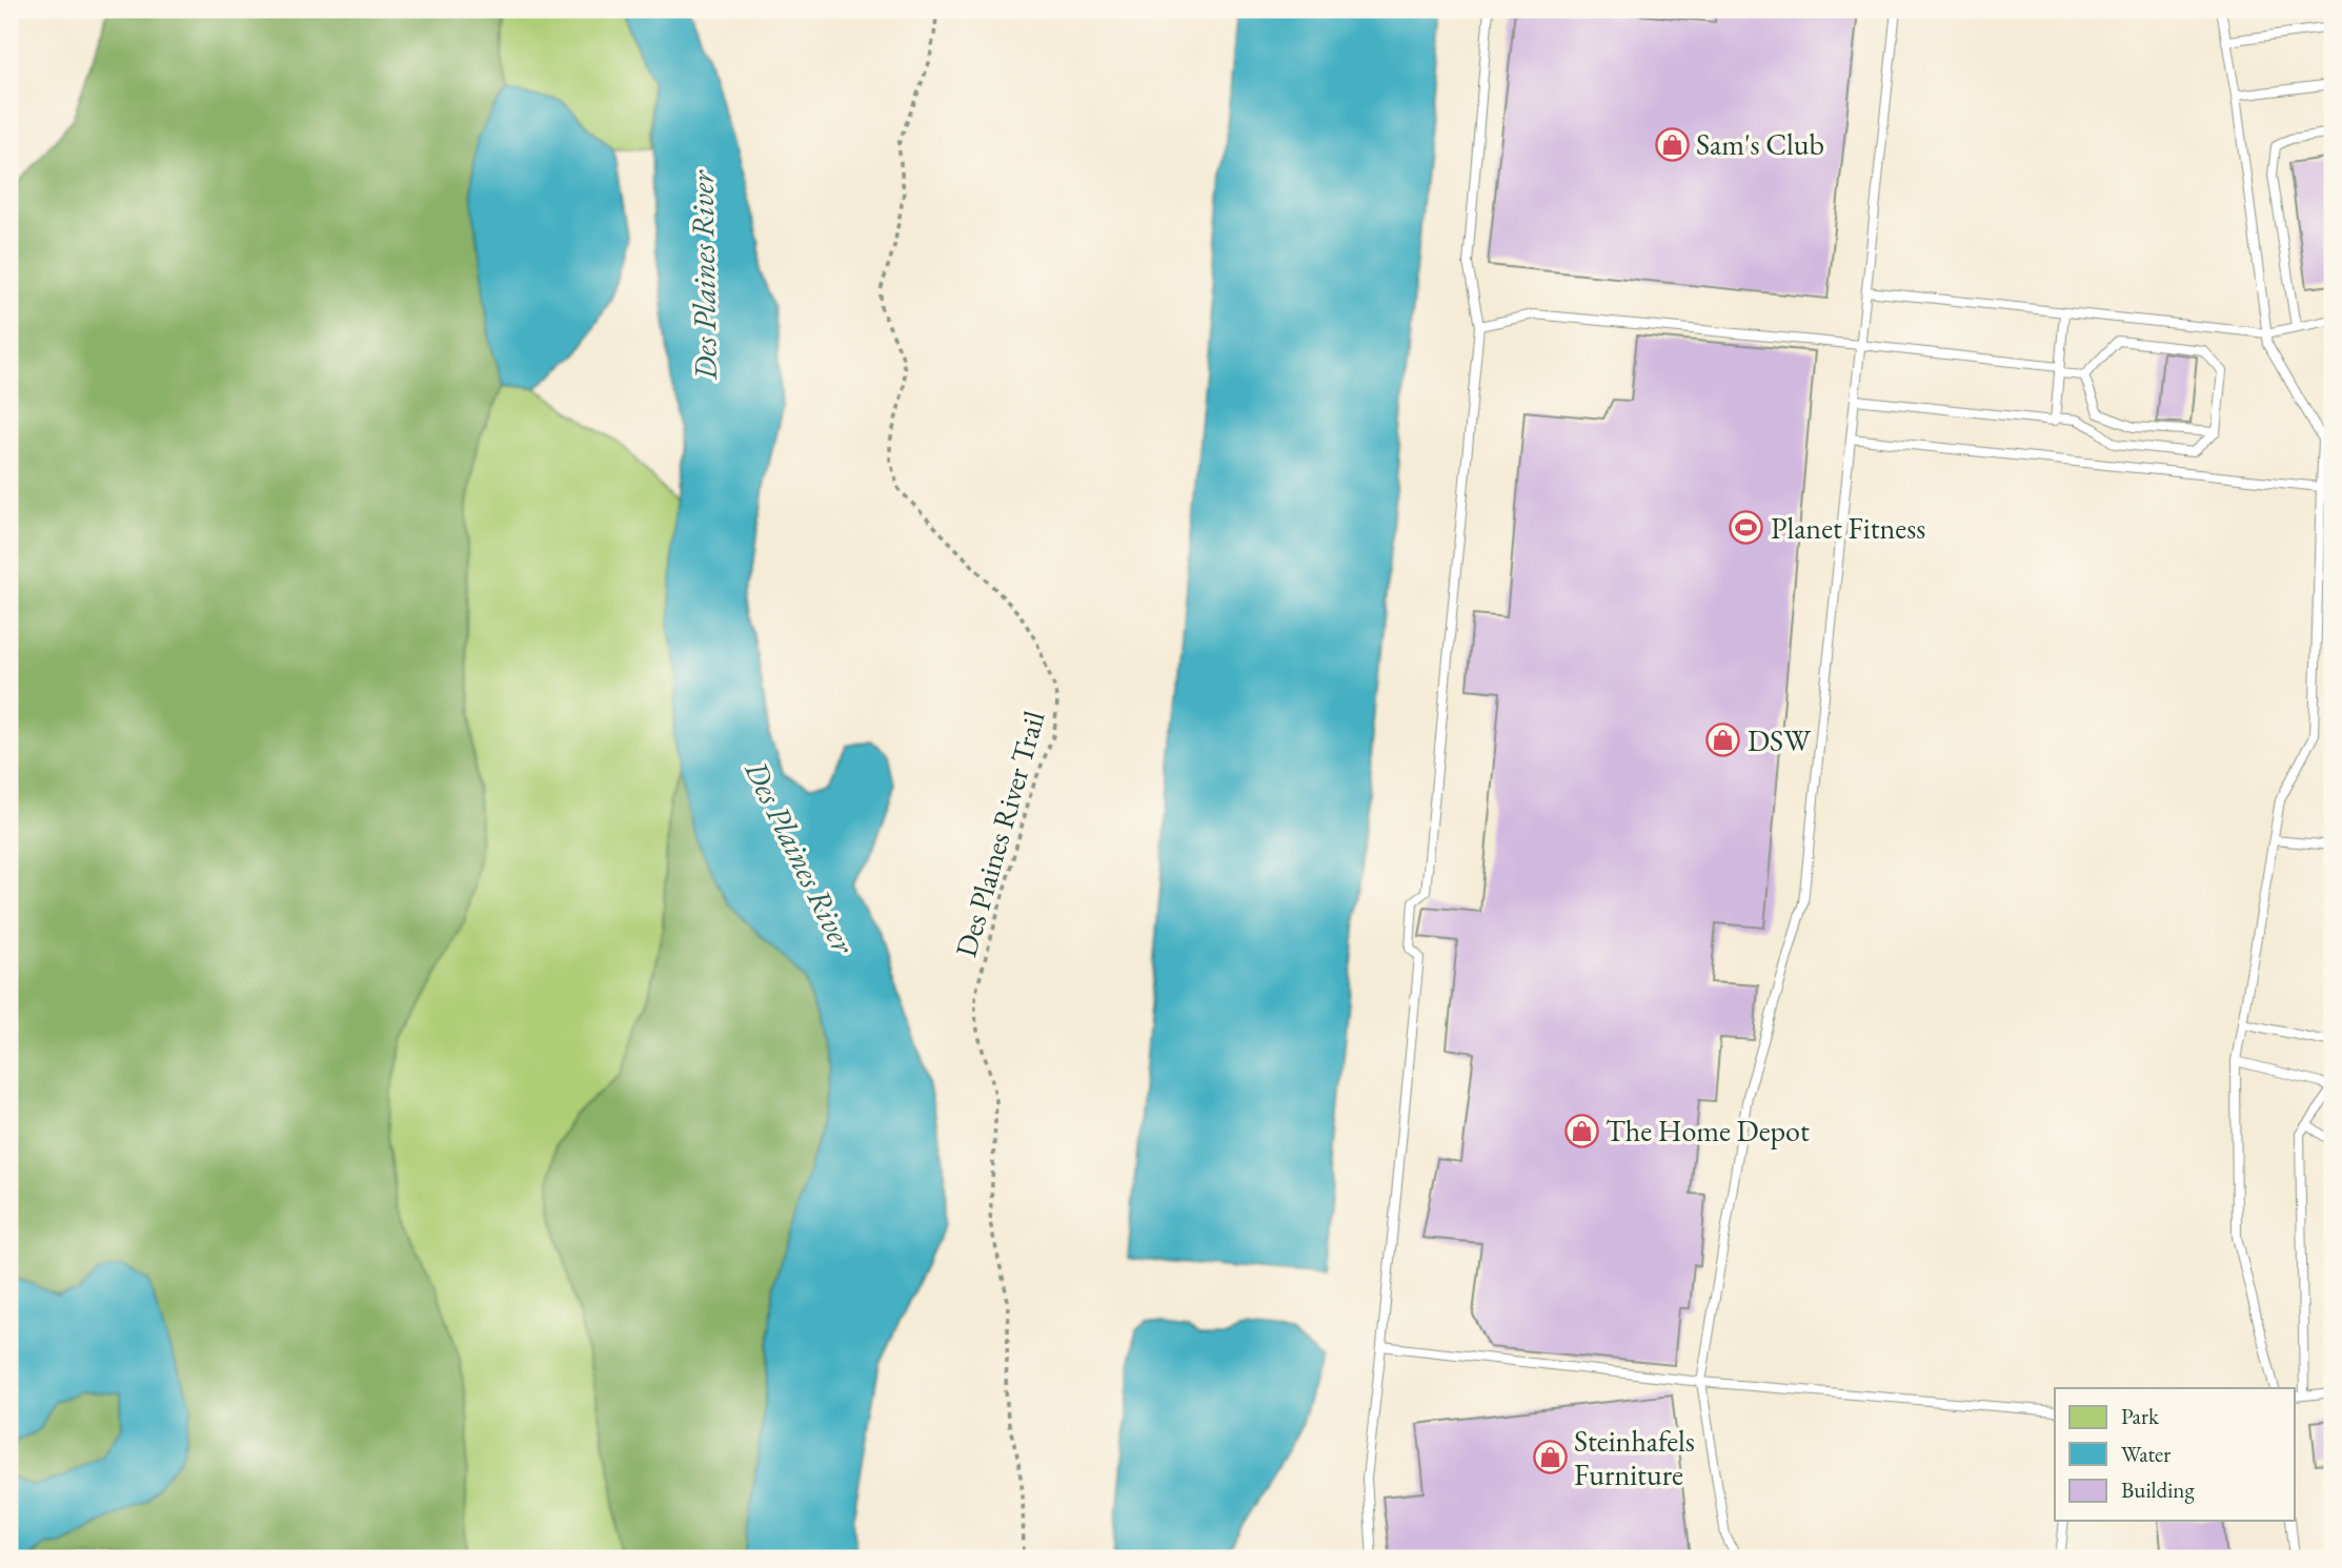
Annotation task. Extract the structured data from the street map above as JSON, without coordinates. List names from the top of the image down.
{
  "streets": {
    "path": ["Des Plaines River Trail"]
  },
  "water": ["Des Plaines River"],
  "places": {
    "shop": [
      "Sam's Club",
      "DSW",
      "The Home Depot",
      "Steinhafels Furniture"
    ],
    "sports": ["Planet Fitness"]
  },
  "legend": ["Park", "Water", "Building"]
}
